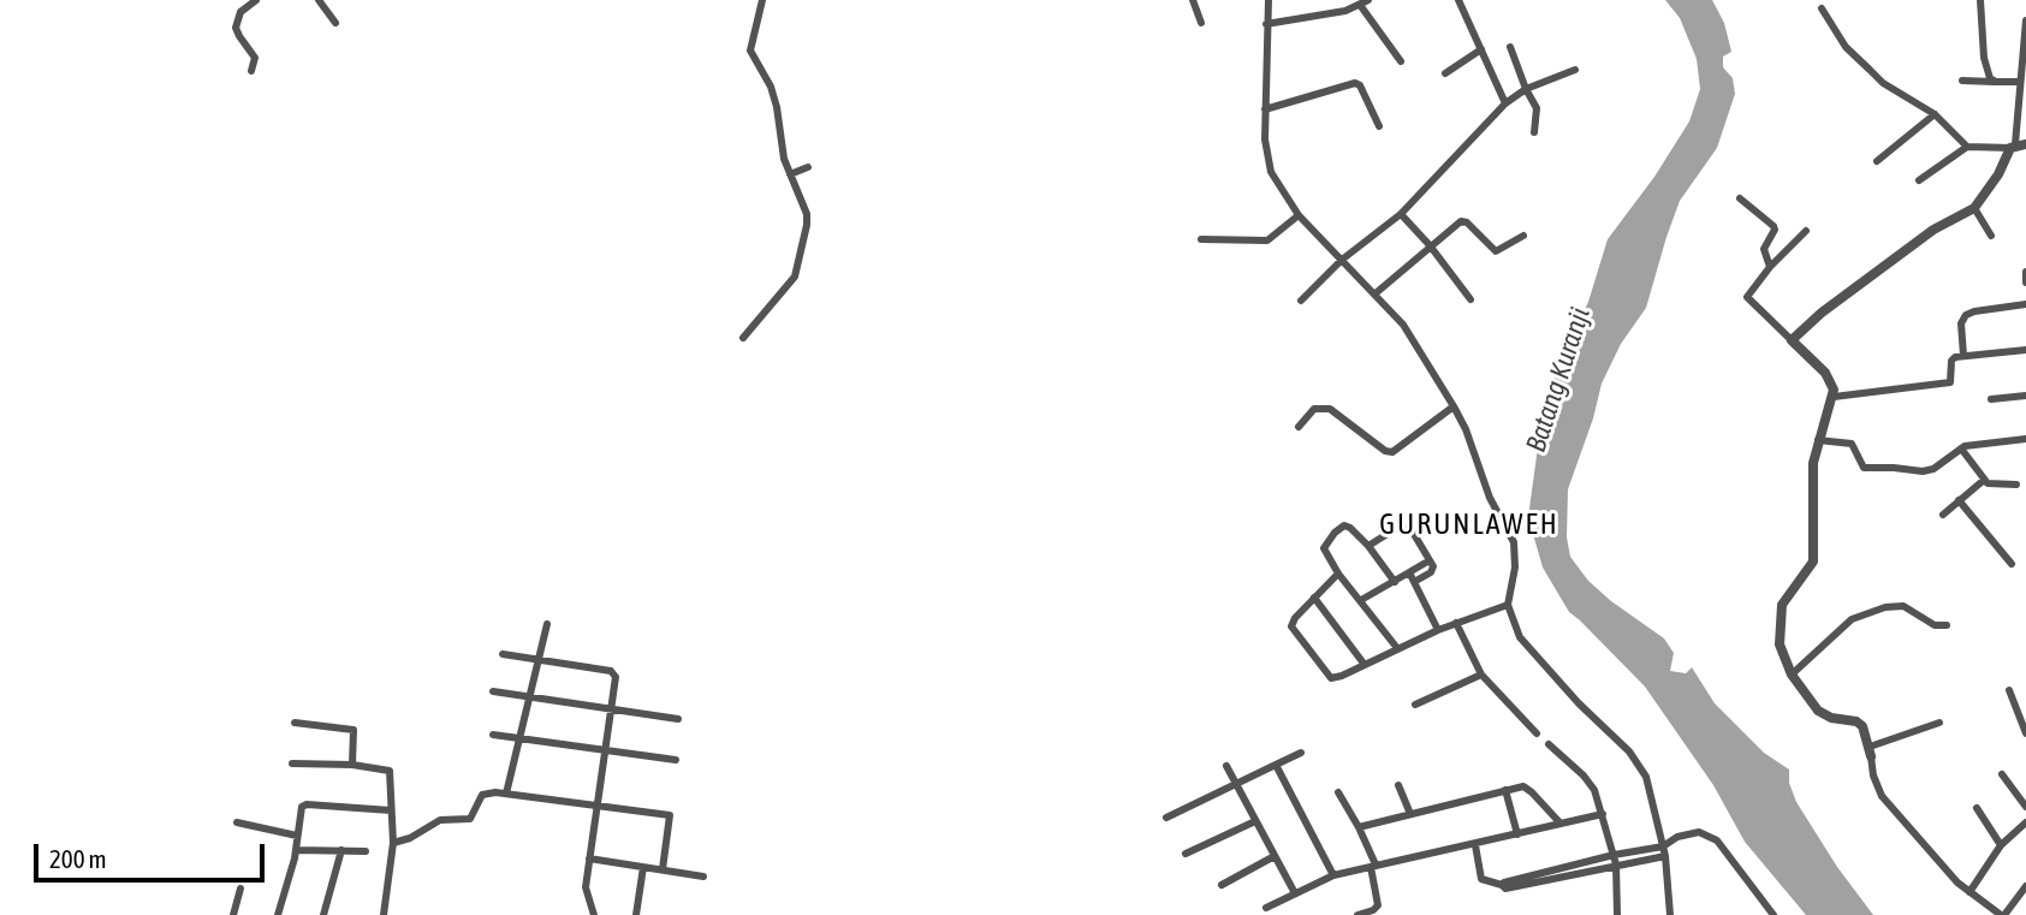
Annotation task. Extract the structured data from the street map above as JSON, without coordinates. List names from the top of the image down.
{
  "districts": ["GURUNLAWEH"],
  "water": ["Batang Kuranji"],
  "scale_bar": "200 m"
}
